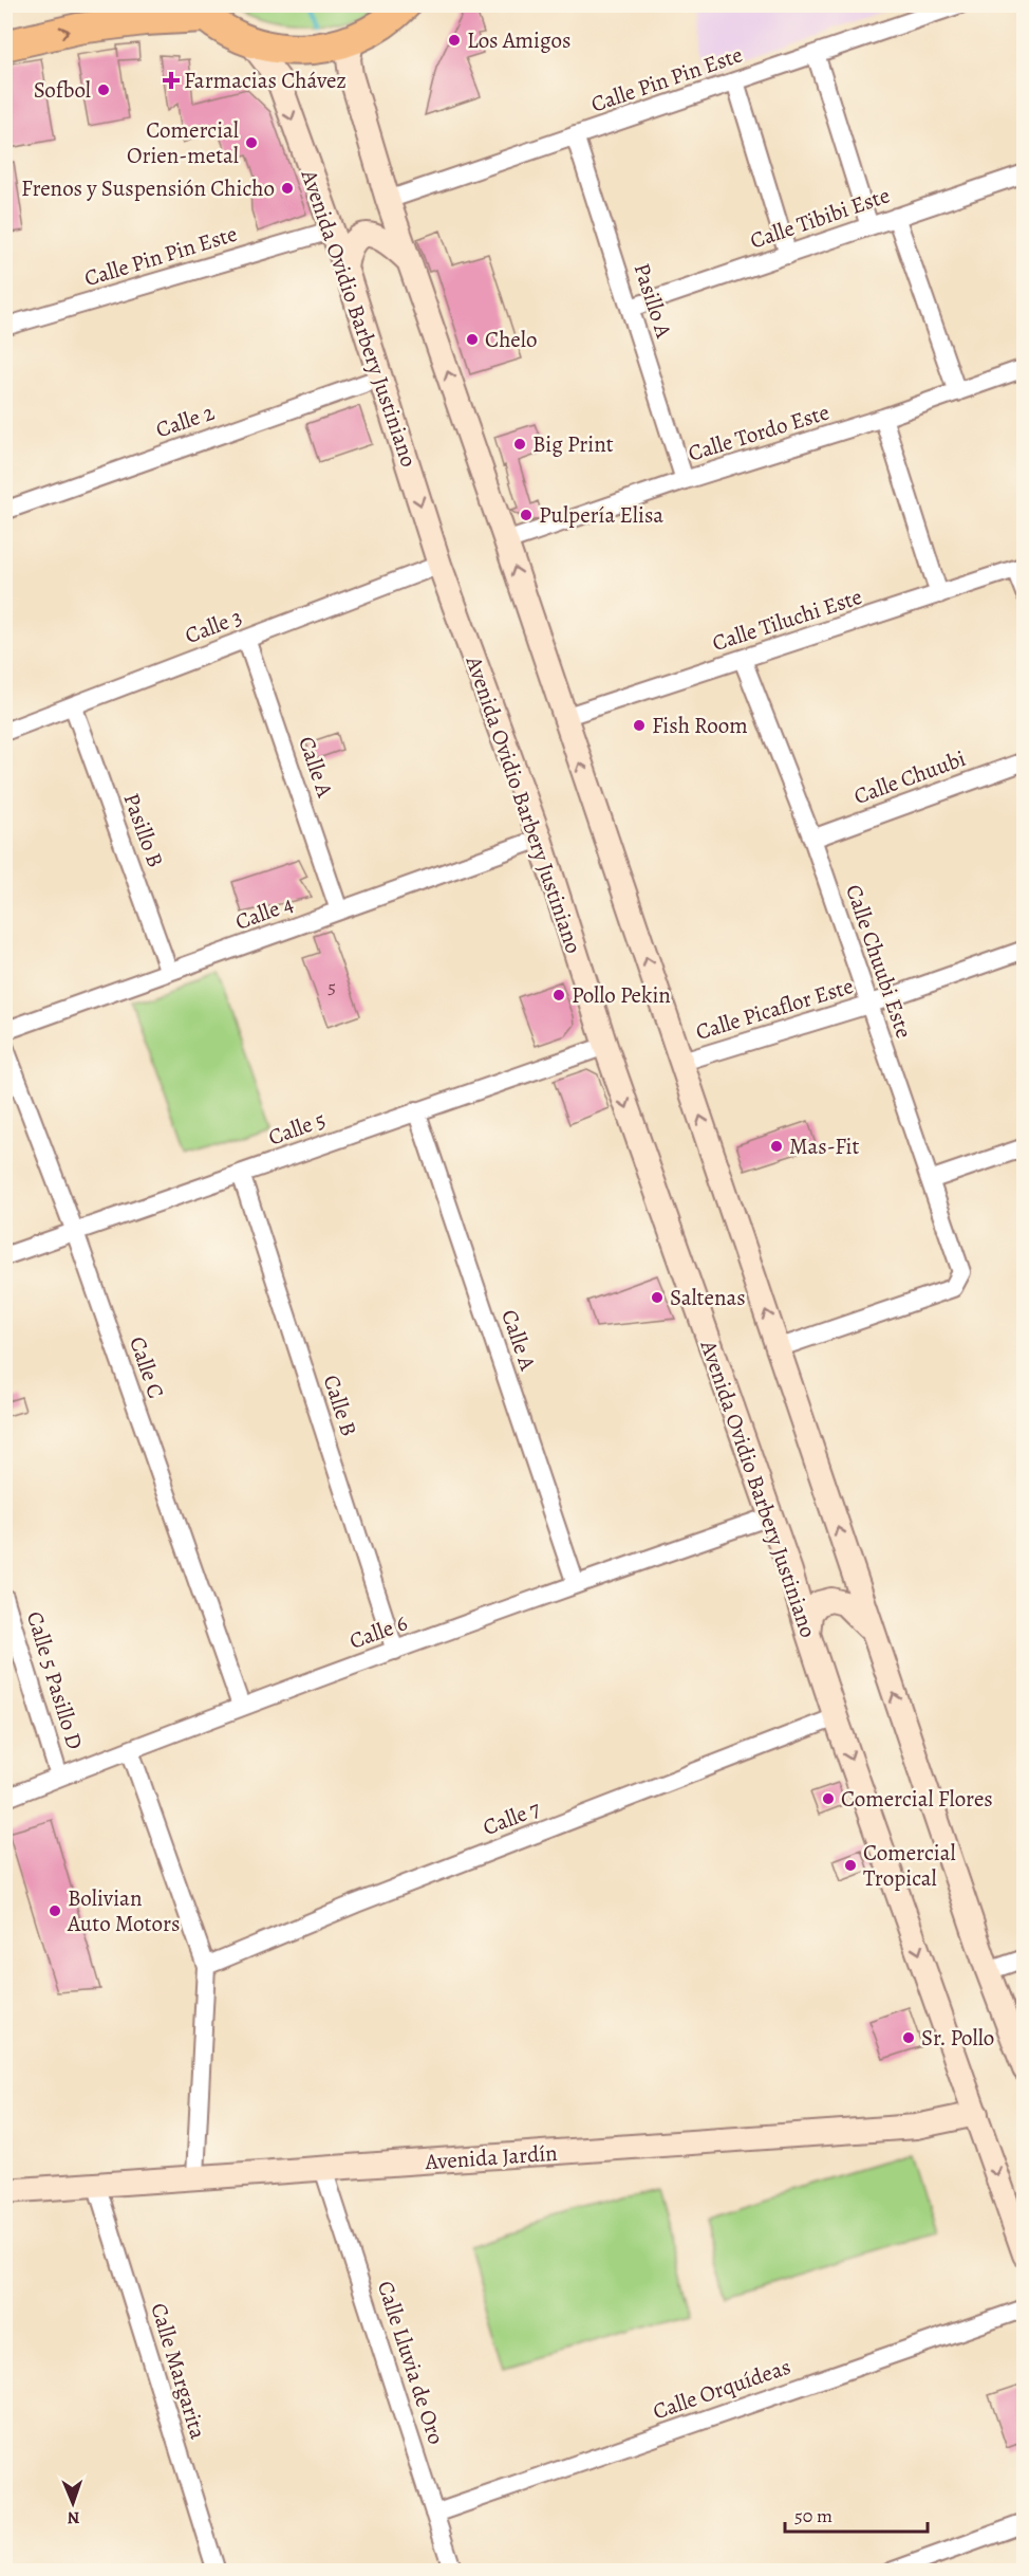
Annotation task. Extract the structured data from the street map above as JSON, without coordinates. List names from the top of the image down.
{
  "streets": {
    "main road": ["Avenida Ovidio Barbery Justiniano", "Avenida Jardín"],
    "street": [
      "Calle Pin Pin Este",
      "Calle Tibibi Este",
      "Pasillo A",
      "Calle 2",
      "Calle Tordo Este",
      "Calle Tiluchi Este",
      "Calle 3",
      "Calle A",
      "Calle Chuubi",
      "Pasillo B",
      "Calle 4",
      "Calle Chuubi Este",
      "Calle Picaflor Este",
      "Calle 5",
      "Calle C",
      "Calle B",
      "Calle 6",
      "Calle 5 Pasillo D",
      "Calle 7",
      "Calle Lluvia de Oro",
      "Calle Margarita",
      "Calle Orquídeas"
    ]
  },
  "crossings": [
    ["Calle Pin Pin Este", "Pasillo A"],
    ["Calle Pin Pin Este", "Avenida Ovidio Barbery Justiniano"],
    ["Calle Tibibi Este", "Pasillo A"],
    ["Pasillo A", "Calle Tordo Este"],
    ["Avenida Ovidio Barbery Justiniano", "Calle 2"],
    ["Avenida Ovidio Barbery Justiniano", "Calle 3"],
    ["Avenida Ovidio Barbery Justiniano", "Calle 4"],
    ["Avenida Ovidio Barbery Justiniano", "Calle 5"],
    ["Avenida Ovidio Barbery Justiniano", "Calle 6"],
    ["Avenida Ovidio Barbery Justiniano", "Calle 7"],
    ["Avenida Ovidio Barbery Justiniano", "Avenida Jardín"],
    ["Calle Tiluchi Este", "Calle Chuubi Este"],
    ["Calle 3", "Calle A"],
    ["Calle 3", "Pasillo B"],
    ["Calle A", "Calle 4"],
    ["Calle A", "Calle 5"],
    ["Calle A", "Calle 6"],
    ["Calle Chuubi", "Calle Chuubi Este"],
    ["Pasillo B", "Calle 4"],
    ["Calle Chuubi Este", "Calle Picaflor Este"],
    ["Calle 5", "Calle C"],
    ["Calle 5", "Calle B"],
    ["Calle C", "Calle 6"],
    ["Calle B", "Calle 6"],
    ["Calle 6", "Calle 5 Pasillo D"],
    ["Avenida Jardín", "Calle Lluvia de Oro"],
    ["Avenida Jardín", "Calle Margarita"],
    ["Calle Lluvia de Oro", "Calle Orquídeas"]
  ],
  "places": {
    "other": [
      "Los Amigos",
      "Sofbol",
      "Comercial Orien-metal",
      "Frenos y Suspensión Chicho",
      "Chelo",
      "Big Print",
      "Pulpería Elisa",
      "Fish Room",
      "Pollo Pekin",
      "Mas-Fit",
      "Saltenas",
      "Comercial Flores",
      "Comercial Tropical",
      "Bolivian Auto Motors",
      "Sr. Pollo"
    ],
    "health": ["Farmacias Chávez"]
  },
  "house_numbers": ["5"],
  "scale_bar": "50 m",
  "north": "bottom"
}
